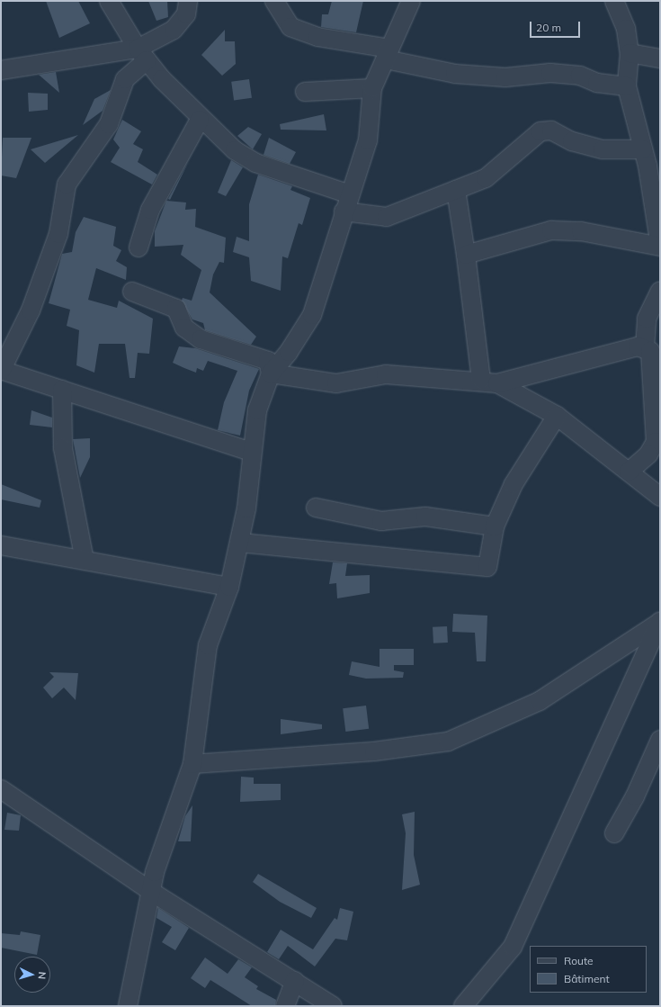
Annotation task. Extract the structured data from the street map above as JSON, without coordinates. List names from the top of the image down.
{
  "legend": ["Route", "Bâtiment"],
  "scale_bar": "20 m",
  "north": "right"
}
